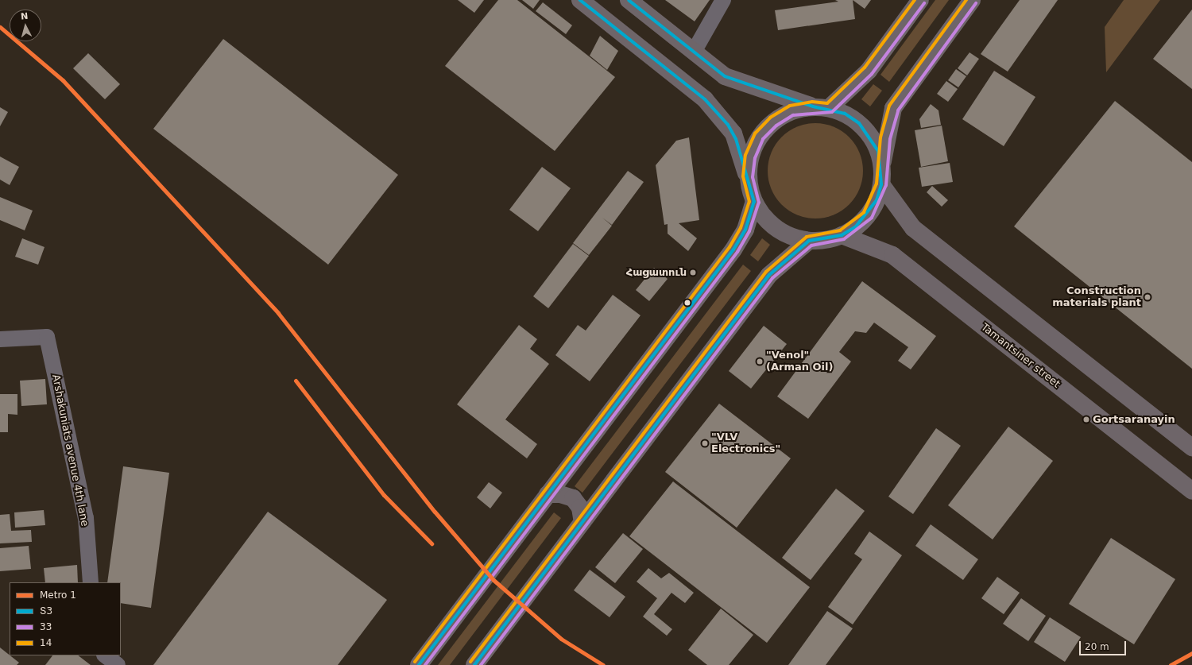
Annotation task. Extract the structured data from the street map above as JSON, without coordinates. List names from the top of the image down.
{
  "streets": {
    "main road": ["Tamantsiner street"],
    "street": ["Arshakuniats avenue 4th lane"]
  },
  "places": [
    "Հացատուն",
    "Construction materials plant",
    "\"Venol\" (Arman Oil)",
    "Gortsaranayin",
    "\"VLV Electronics\""
  ],
  "lines": [
    "transit line Տ3",
    "transit line 14",
    "transit line 33",
    "metro line 1"
  ],
  "legend": [
    "Metro 1",
    "Տ3",
    "33",
    "14"
  ],
  "scale_bar": "20 m",
  "north": "top"
}
